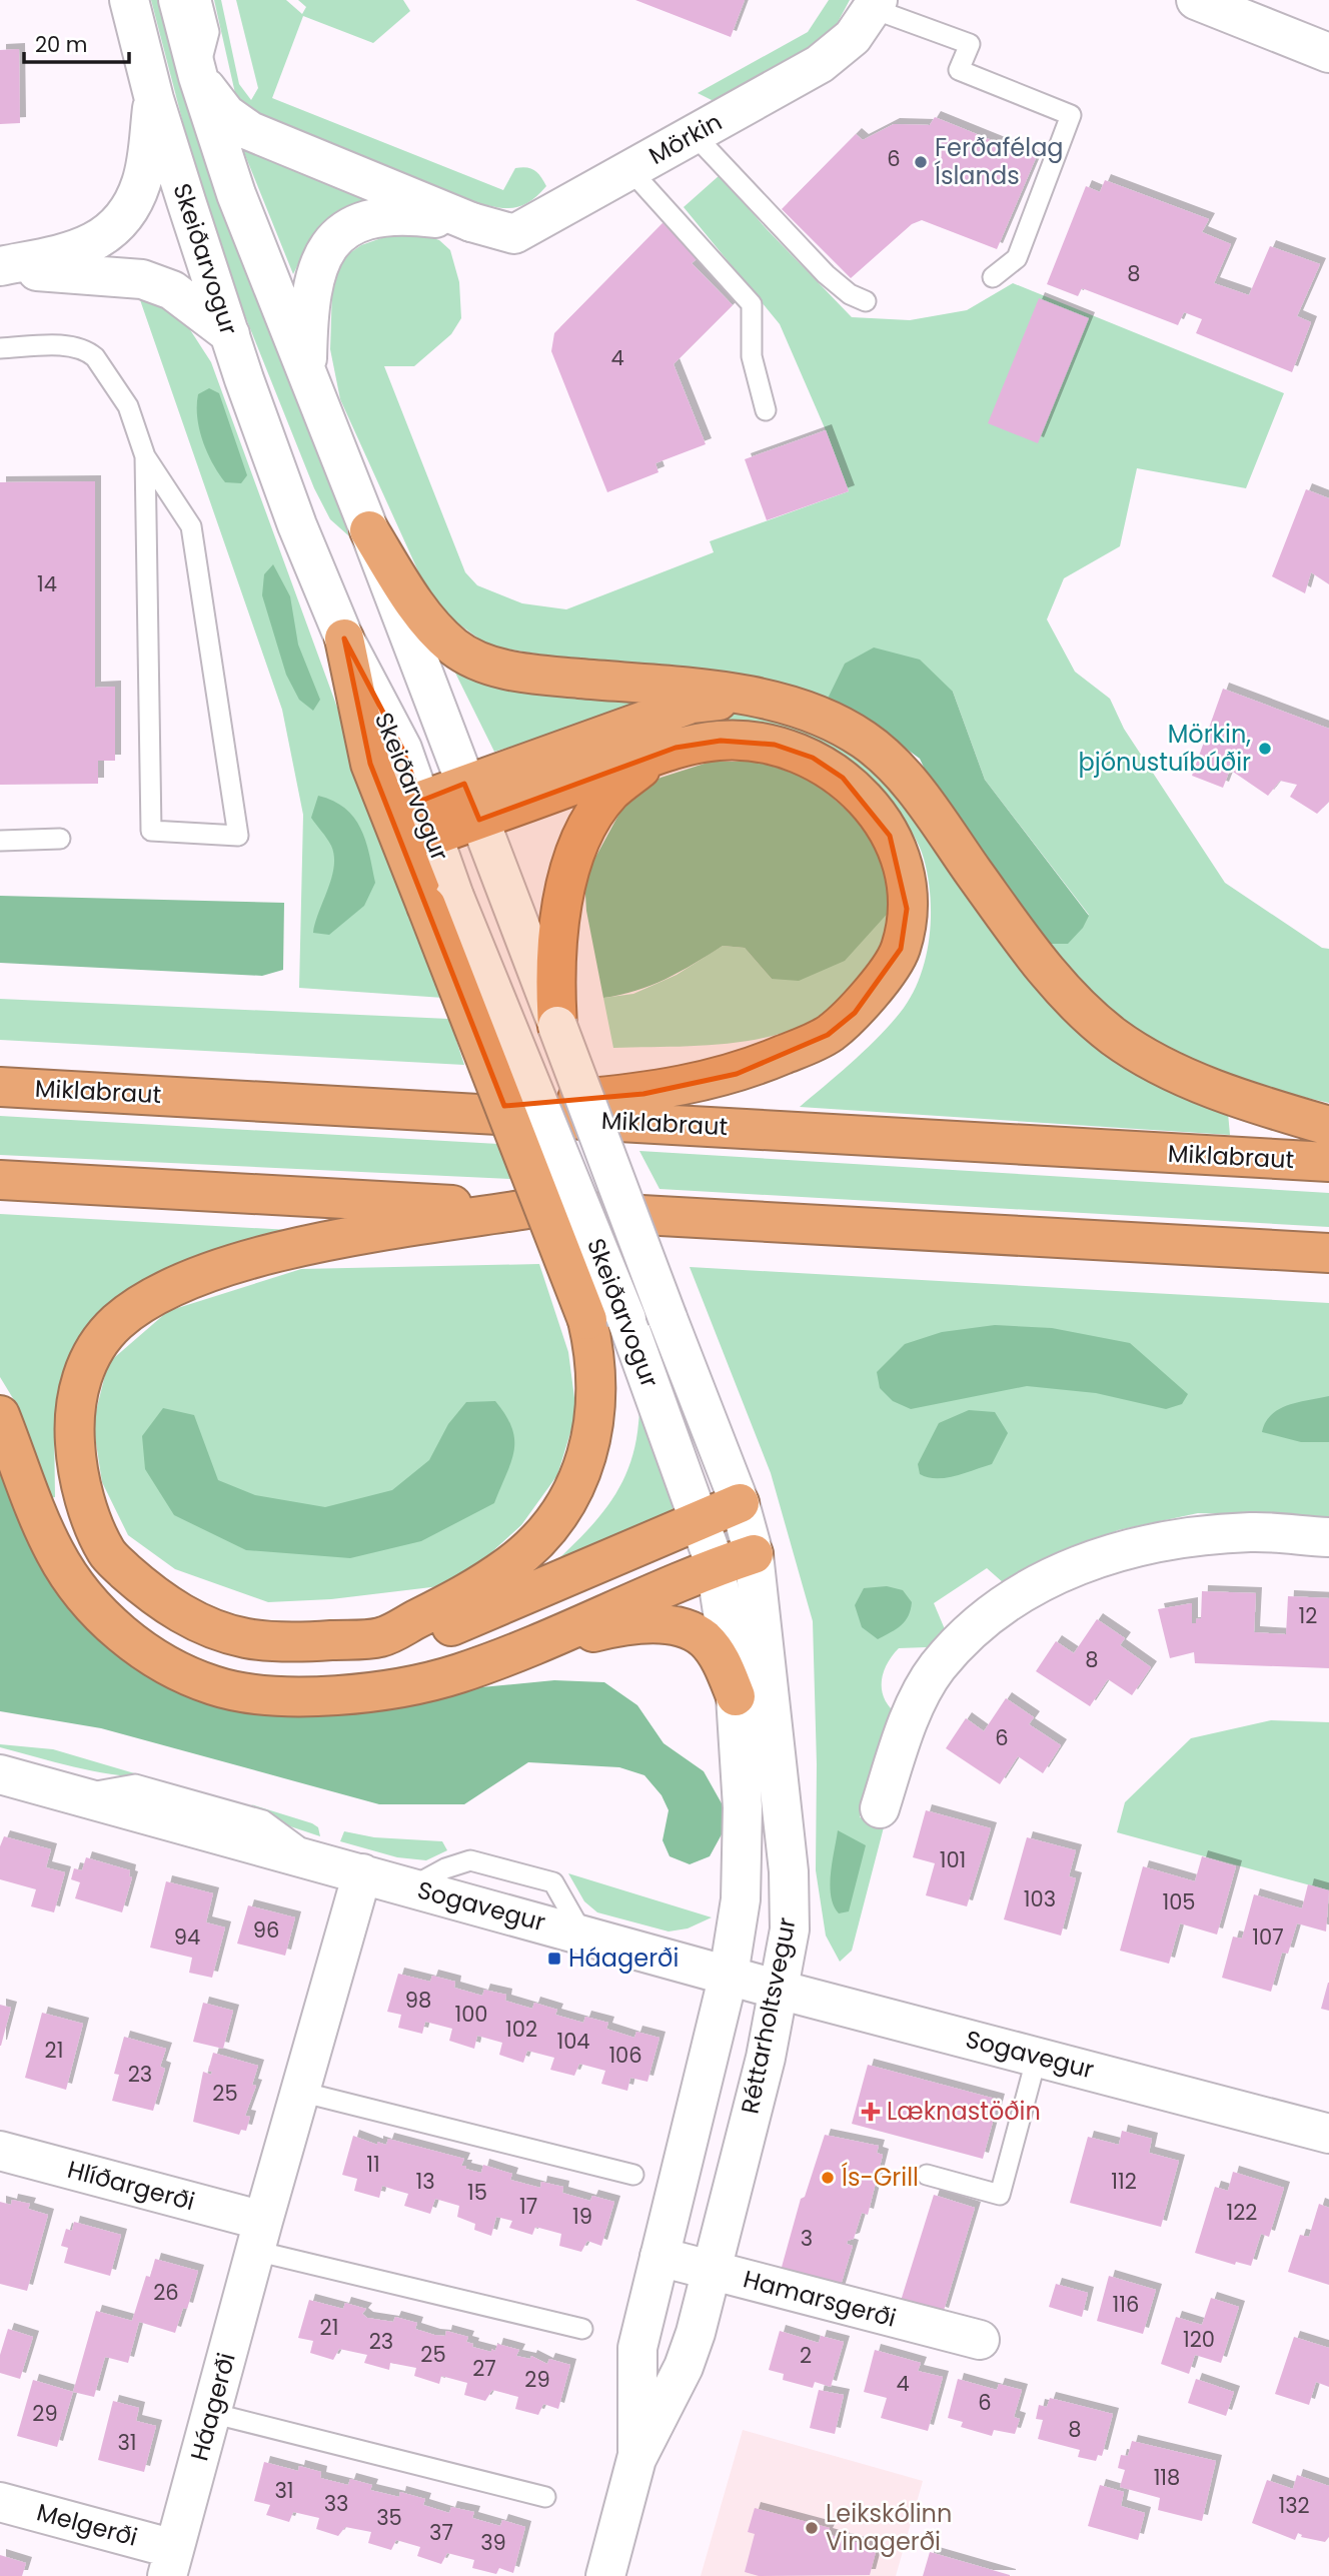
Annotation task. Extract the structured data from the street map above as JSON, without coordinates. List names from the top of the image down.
{
  "streets": {
    "highway": ["Miklabraut"],
    "street": [
      "Mörkin",
      "Skeiðarvogur",
      "Sogavegur",
      "Réttarholtsvegur",
      "Hlíðargerði",
      "Hamarsgerði",
      "Háagerði",
      "Melgerði"
    ]
  },
  "crossings": [
    ["Skeiðarvogur", "Réttarholtsvegur"],
    ["Sogavegur", "Réttarholtsvegur"],
    ["Sogavegur", "Háagerði"],
    ["Réttarholtsvegur", "Hamarsgerði"],
    ["Hlíðargerði", "Háagerði"],
    ["Háagerði", "Melgerði"]
  ],
  "places": {
    "other": [
      "Ferðafélag Íslands",
      "Mörkin, þjónustuíbúðir",
      "Ís-Grill",
      "Leikskólinn Vinagerði"
    ],
    "transit": ["Háagerði"],
    "health": ["Læknastöðin"]
  },
  "house_numbers": [
    "6",
    "8",
    "4",
    "14",
    "12",
    "8",
    "6",
    "101",
    "103",
    "105",
    "96",
    "94",
    "107",
    "98",
    "100",
    "102",
    "104",
    "21",
    "106",
    "23",
    "25",
    "11",
    "13",
    "112",
    "15",
    "17",
    "122",
    "19",
    "3",
    "26",
    "116",
    "21",
    "120",
    "23",
    "25",
    "2",
    "27",
    "29",
    "4",
    "6",
    "29",
    "8",
    "31",
    "118",
    "31",
    "33",
    "132",
    "35",
    "37",
    "39"
  ],
  "scale_bar": "20 m"
}
